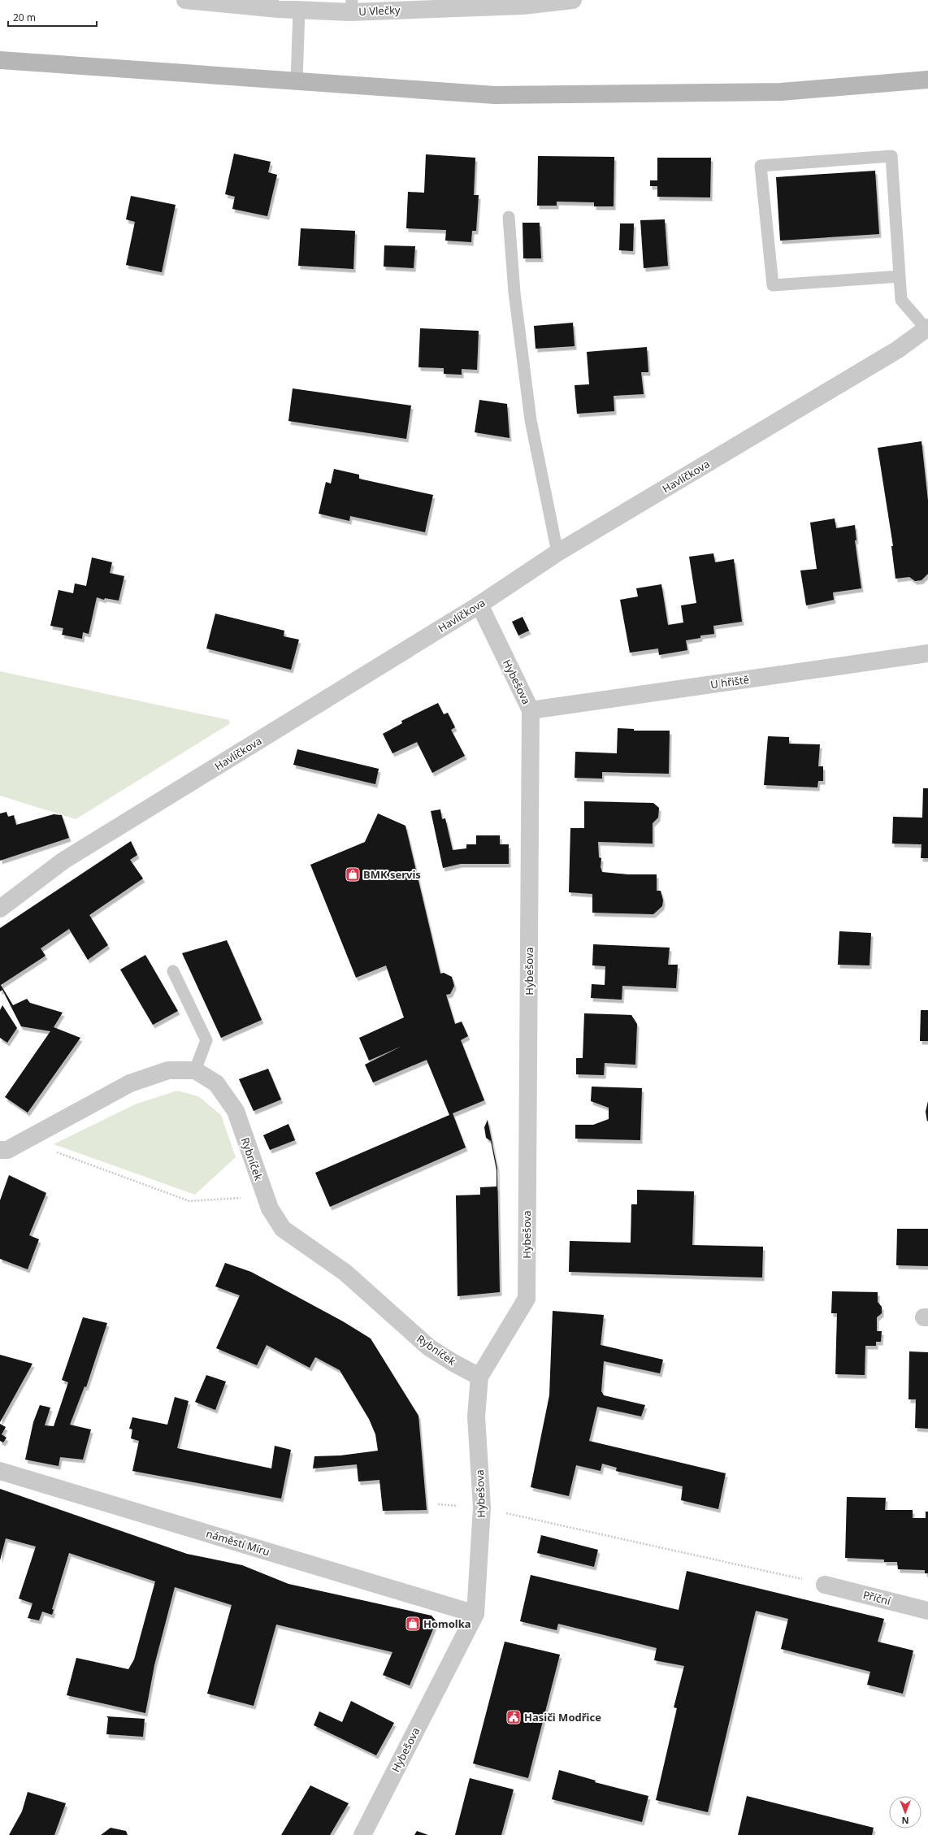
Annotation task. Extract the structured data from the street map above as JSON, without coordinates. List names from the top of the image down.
{
  "streets": {
    "street": [
      "U Vlečky",
      "Havlíčkova",
      "Hybešova",
      "U hřiště",
      "Rybníček",
      "náměstí Míru",
      "Příční"
    ]
  },
  "crossings": [
    ["Havlíčkova", "Hybešova"],
    ["Hybešova", "U hřiště"],
    ["Hybešova", "Rybníček"],
    ["Hybešova", "náměstí Míru"]
  ],
  "places": {
    "shop": ["BMK servis", "Homolka"],
    "public building": ["Hasiči Modřice"]
  },
  "scale_bar": "20 m",
  "north": "bottom"
}
